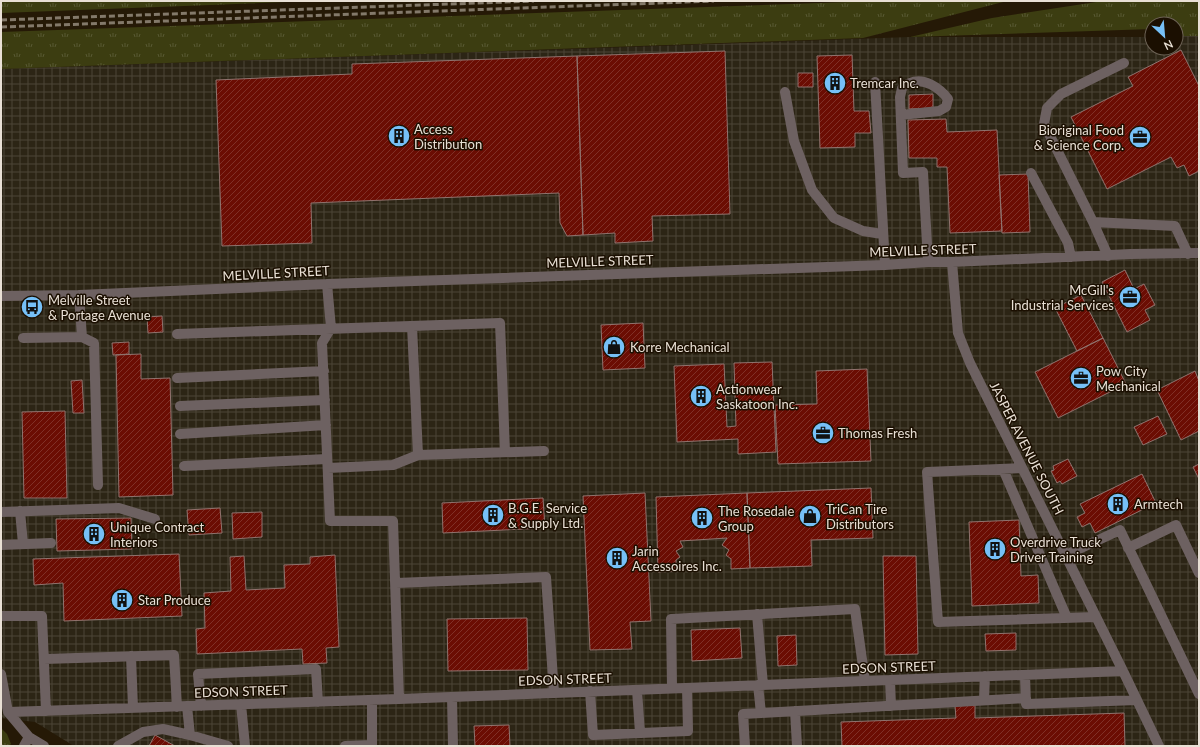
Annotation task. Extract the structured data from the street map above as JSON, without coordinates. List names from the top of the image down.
{
  "streets": {
    "street": ["MELVILLE STREET", "JASPER AVENUE SOUTH", "EDSON STREET"]
  },
  "crossings": [
    ["MELVILLE STREET", "JASPER AVENUE SOUTH"],
    ["JASPER AVENUE SOUTH", "EDSON STREET"]
  ],
  "places": {
    "building": [
      "Tremcar Inc.",
      "Access Distribution",
      "Actionwear Saskatoon Inc.",
      "Armtech",
      "B.G.E. Service & Supply Ltd.",
      "The Rosedale Group",
      "Unique Contract Interiors",
      "Overdrive Truck Driver Training",
      "Jarin Accessoires Inc.",
      "Star Produce"
    ],
    "office": [
      "Bioriginal Food & Science Corp.",
      "McGill's Industrial Services",
      "Pow City Mechanical",
      "Thomas Fresh"
    ],
    "bus stop": ["Melville Street & Portage Avenue"],
    "shop": ["Korre Mechanical", "TriCan Tire Distributors"]
  },
  "north": "bottom right"
}
